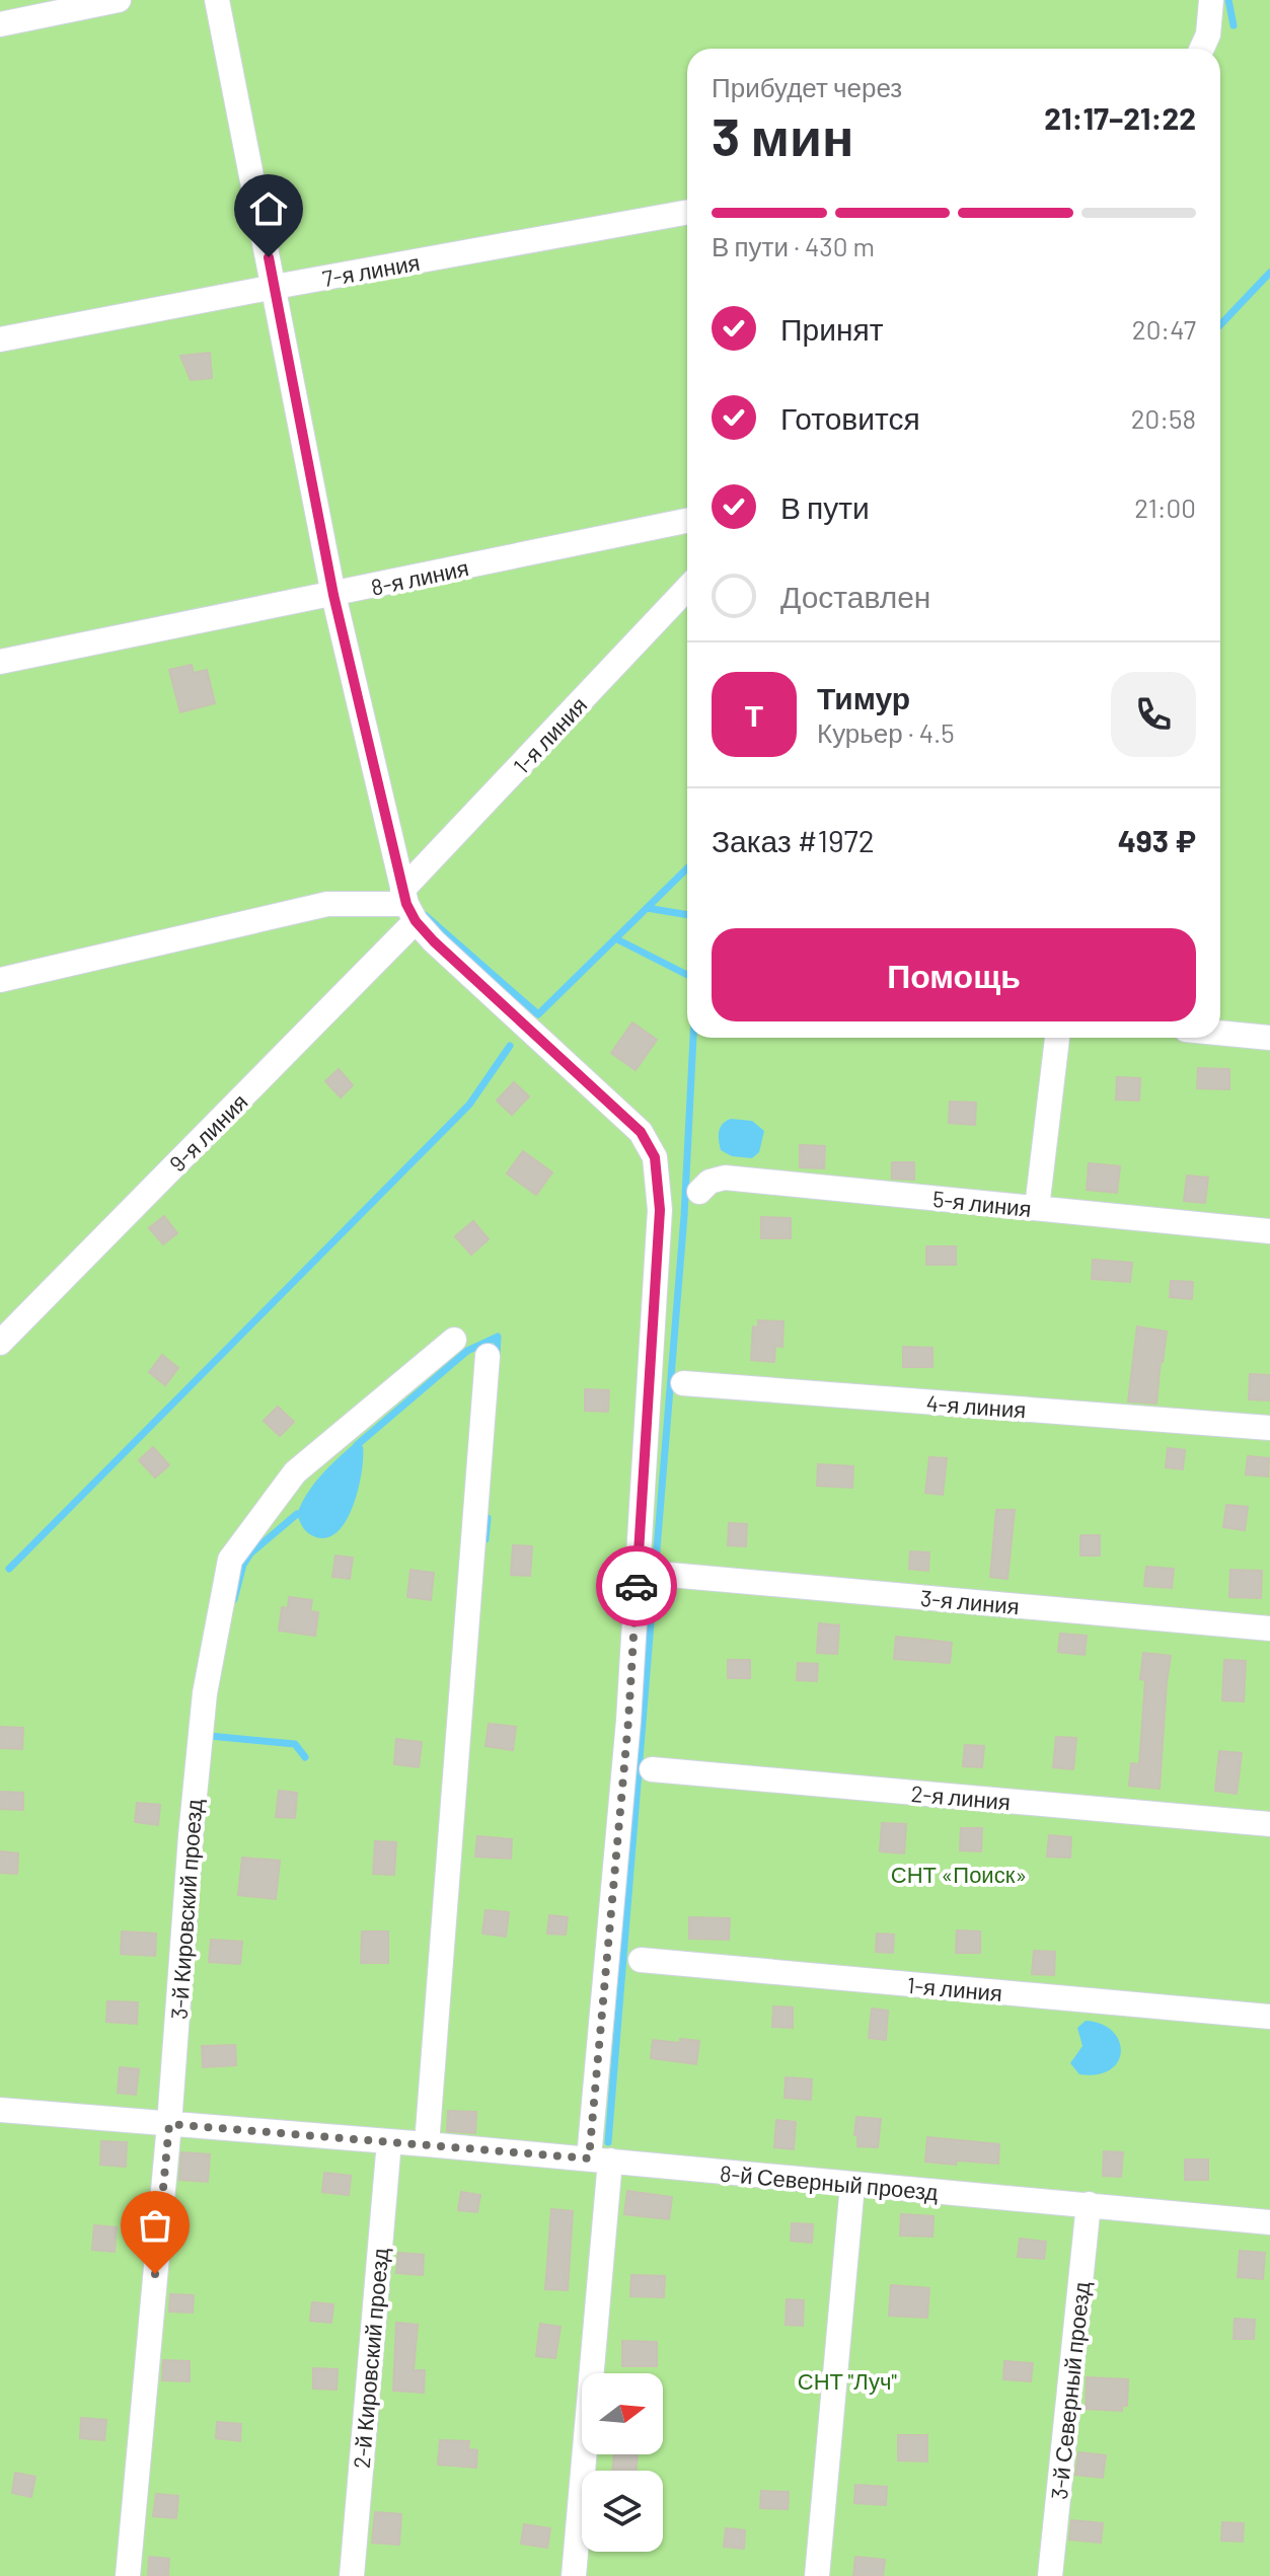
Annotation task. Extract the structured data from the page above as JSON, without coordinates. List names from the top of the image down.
{
  "streets": {
    "street": [
      "7-я линия",
      "8-я линия",
      "1-я линия",
      "9-я линия",
      "5-я линия",
      "4-я линия",
      "3-я линия",
      "2-я линия",
      "3-й Кировский проезд",
      "8-й Северный проезд",
      "2-й Кировский проезд",
      "3-й Северный проезд"
    ]
  },
  "crossings": [
    ["1-я линия", "9-я линия"],
    ["3-й Кировский проезд", "8-й Северный проезд"],
    ["8-й Северный проезд", "2-й Кировский проезд"],
    ["8-й Северный проезд", "3-й Северный проезд"]
  ],
  "parks": ["СНТ «Поиск»", "СНТ \"Луч\""],
  "north": "right",
  "page": {
    "heading": ["3 мин", "Прибудет через", "21:17–21:22"],
    "panel": [
      "Тимур",
      "Курьер · 4.5",
      "Заказ #1972",
      "493 ₽"
    ],
    "bar": "В пути · 430 m",
    "list": [
      ["Принят", "20:47"],
      ["Готовится", "20:58"],
      ["В пути", "21:00"],
      "Доставлен"
    ],
    "round": "Т",
    "buttons": "Помощь"
  }
}
